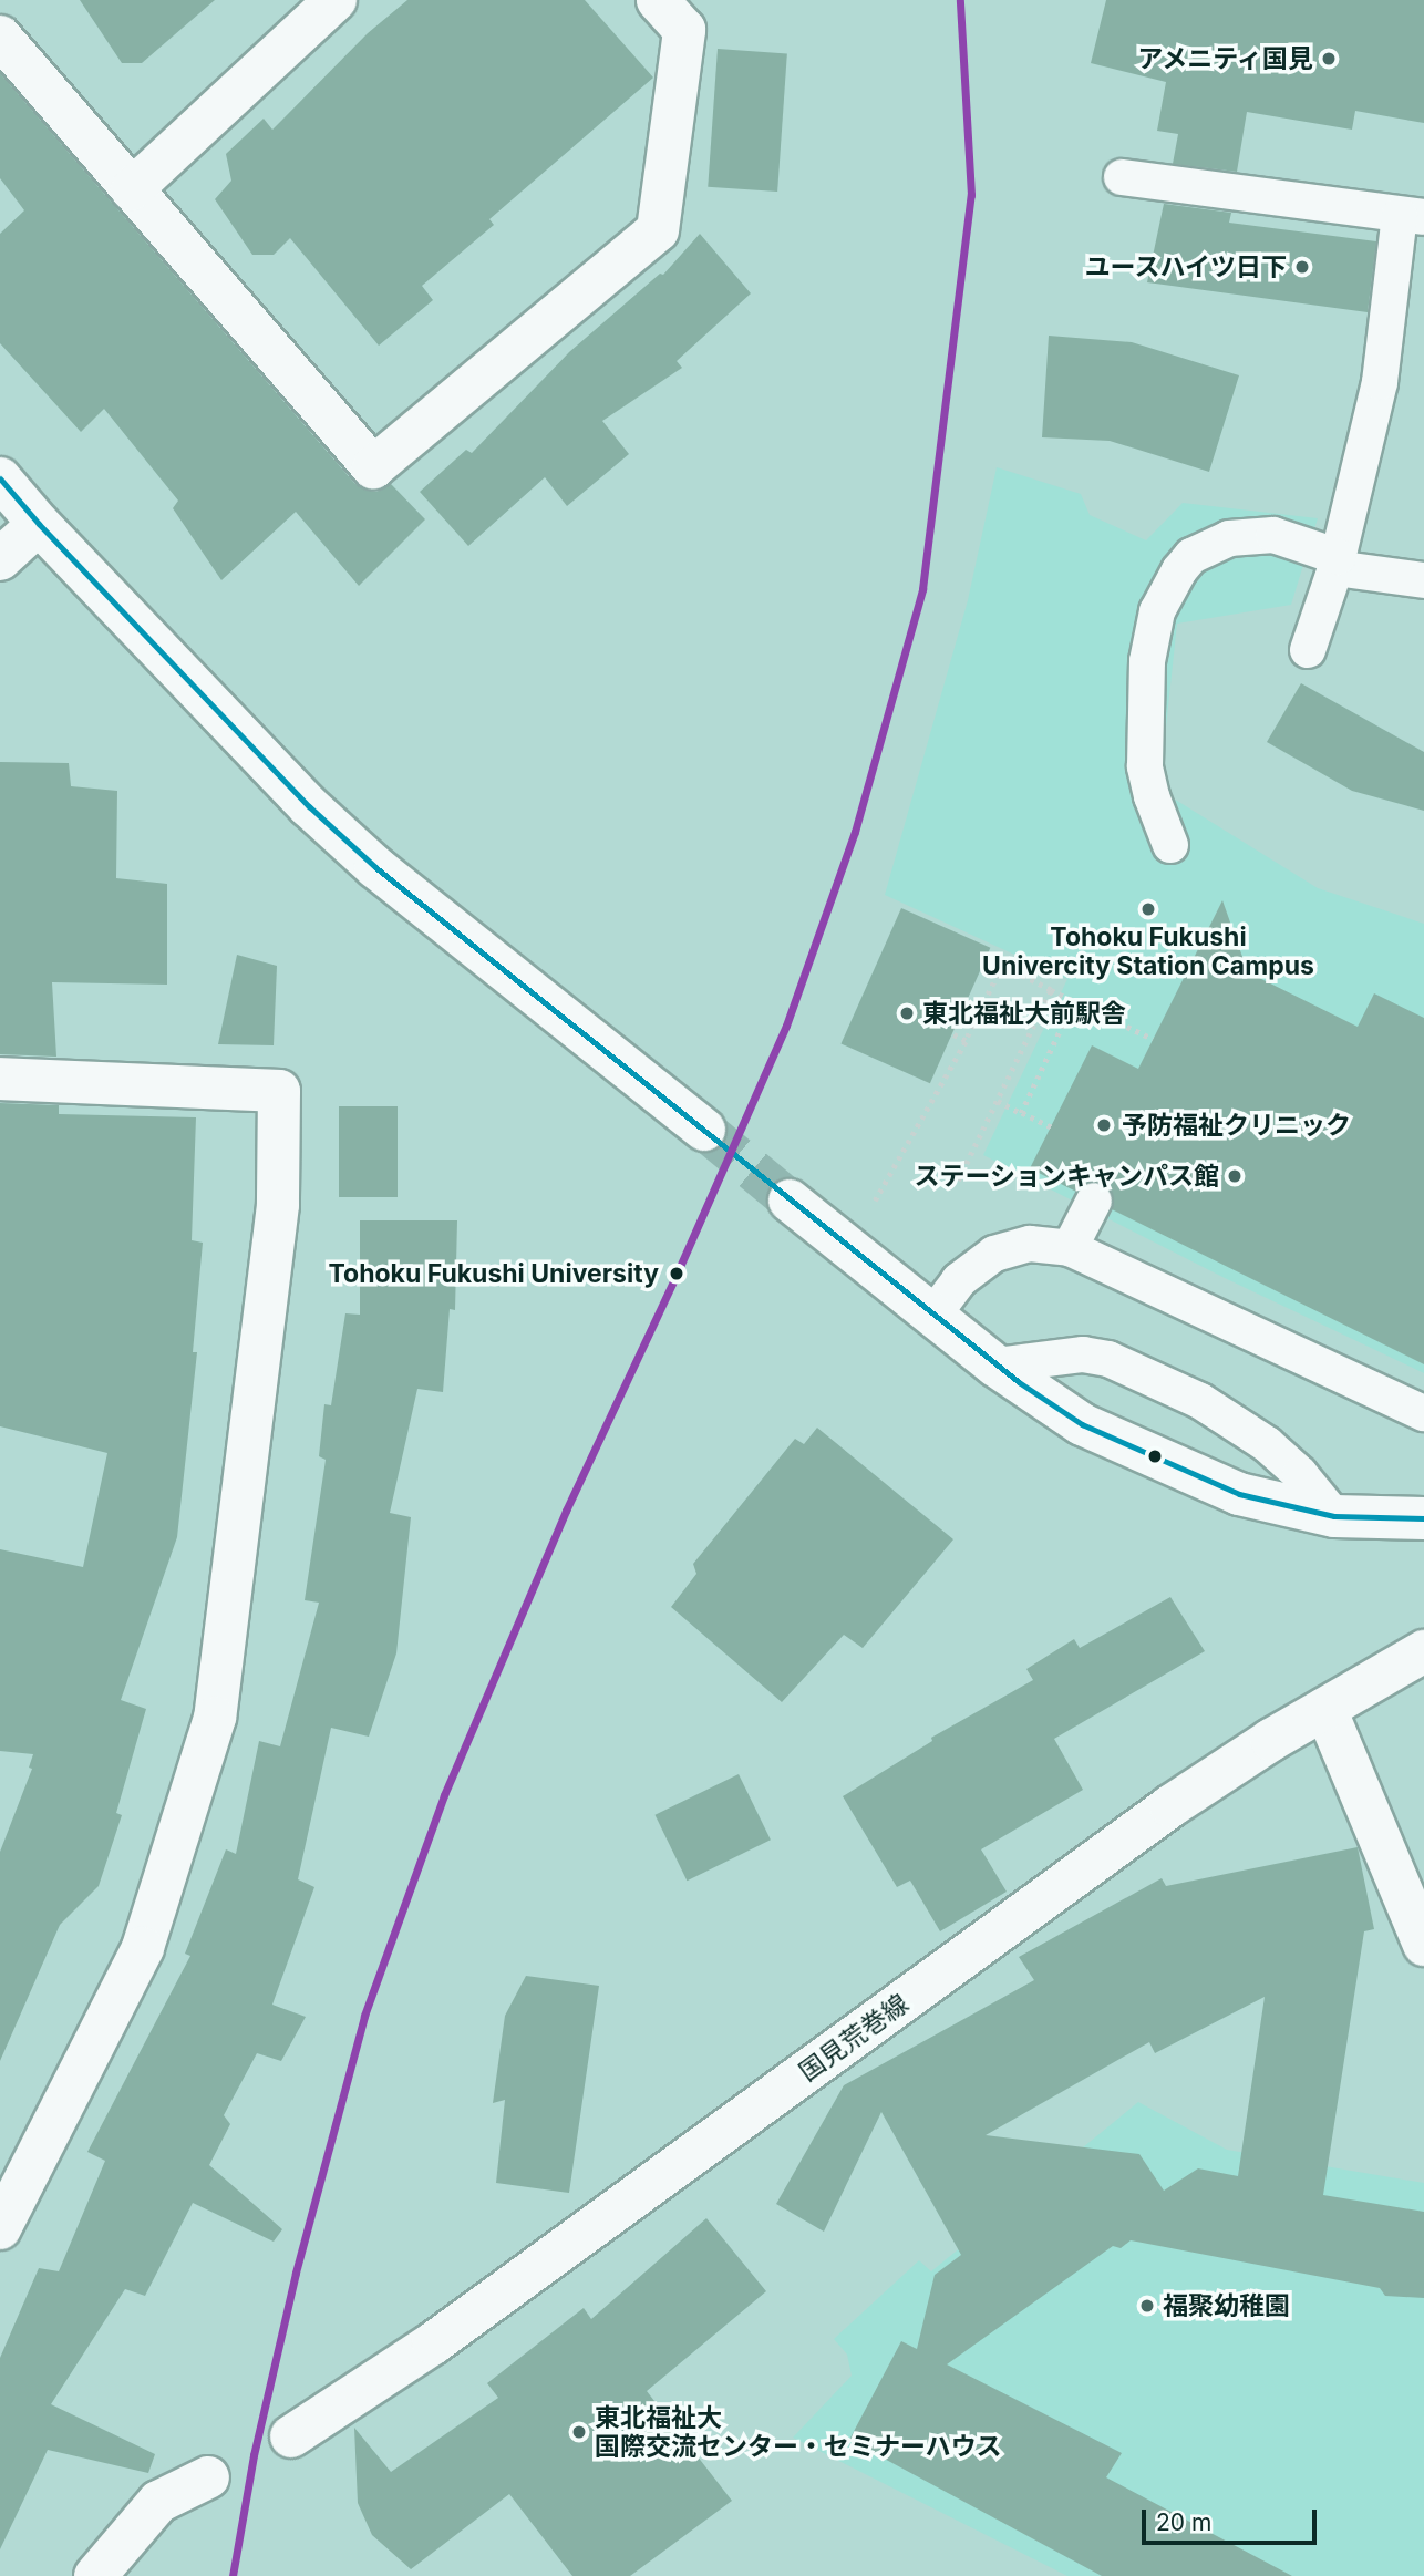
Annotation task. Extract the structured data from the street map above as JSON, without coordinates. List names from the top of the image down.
{
  "streets": {
    "street": ["国見荒巻線"]
  },
  "places": [
    "アメニティ国見",
    "ユースハイツ日下",
    "Tohoku Fukushi Univercity Station Campus",
    "東北福祉大前駅舎",
    "予防福祉クリニック",
    "ステーションキャンパス館",
    "Tohoku Fukushi University",
    "福聚幼稚園",
    "東北福祉大 国際交流センター・セミナーハウス"
  ],
  "scale_bar": "20 m"
}
